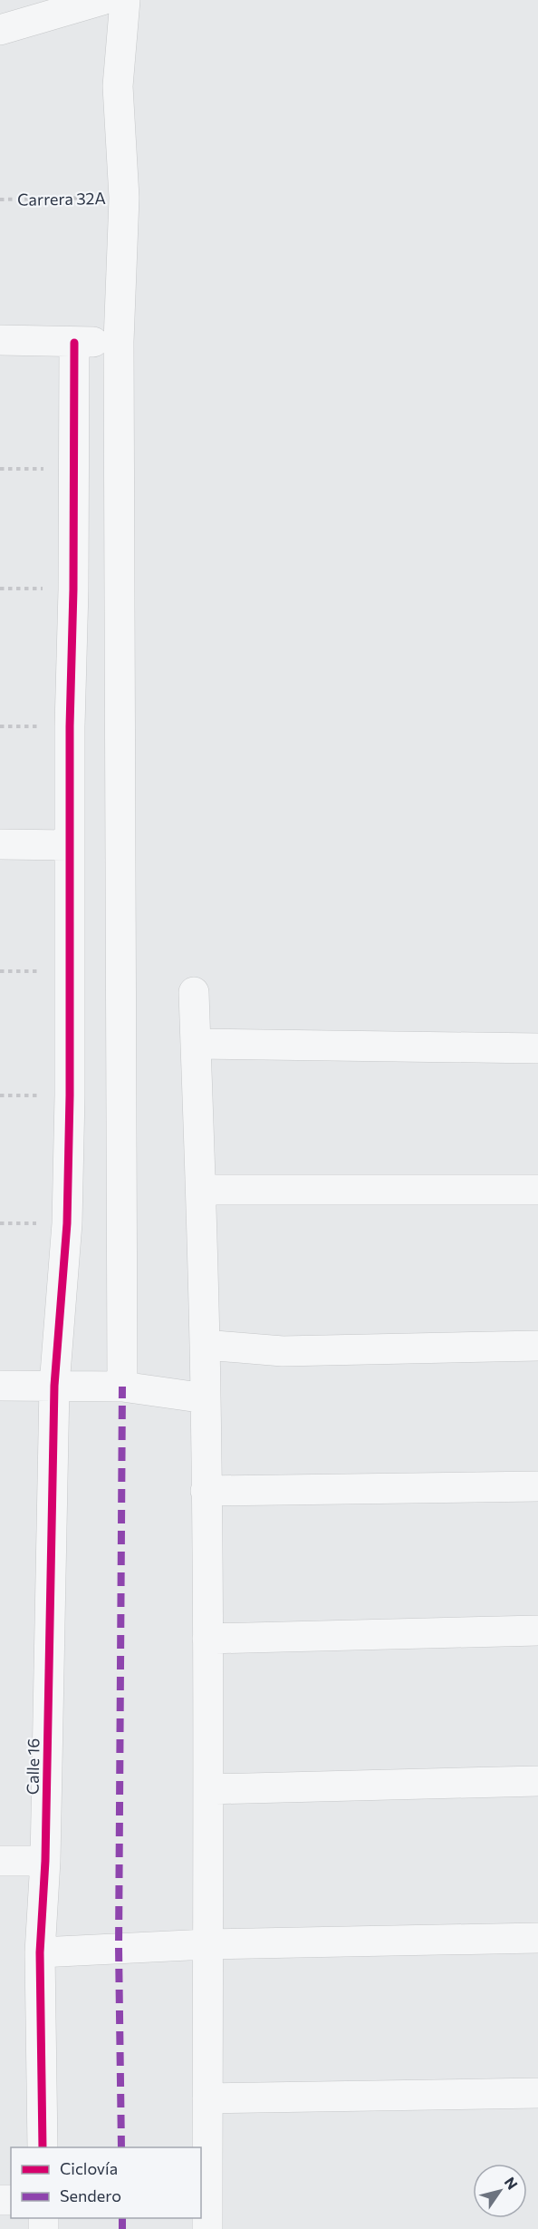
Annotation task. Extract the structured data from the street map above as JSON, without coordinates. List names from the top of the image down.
{
  "streets": {
    "street": ["Calle 16"],
    "path": ["Carrera 32A"]
  },
  "legend": ["Ciclovía", "Sendero"],
  "north": "top right"
}
